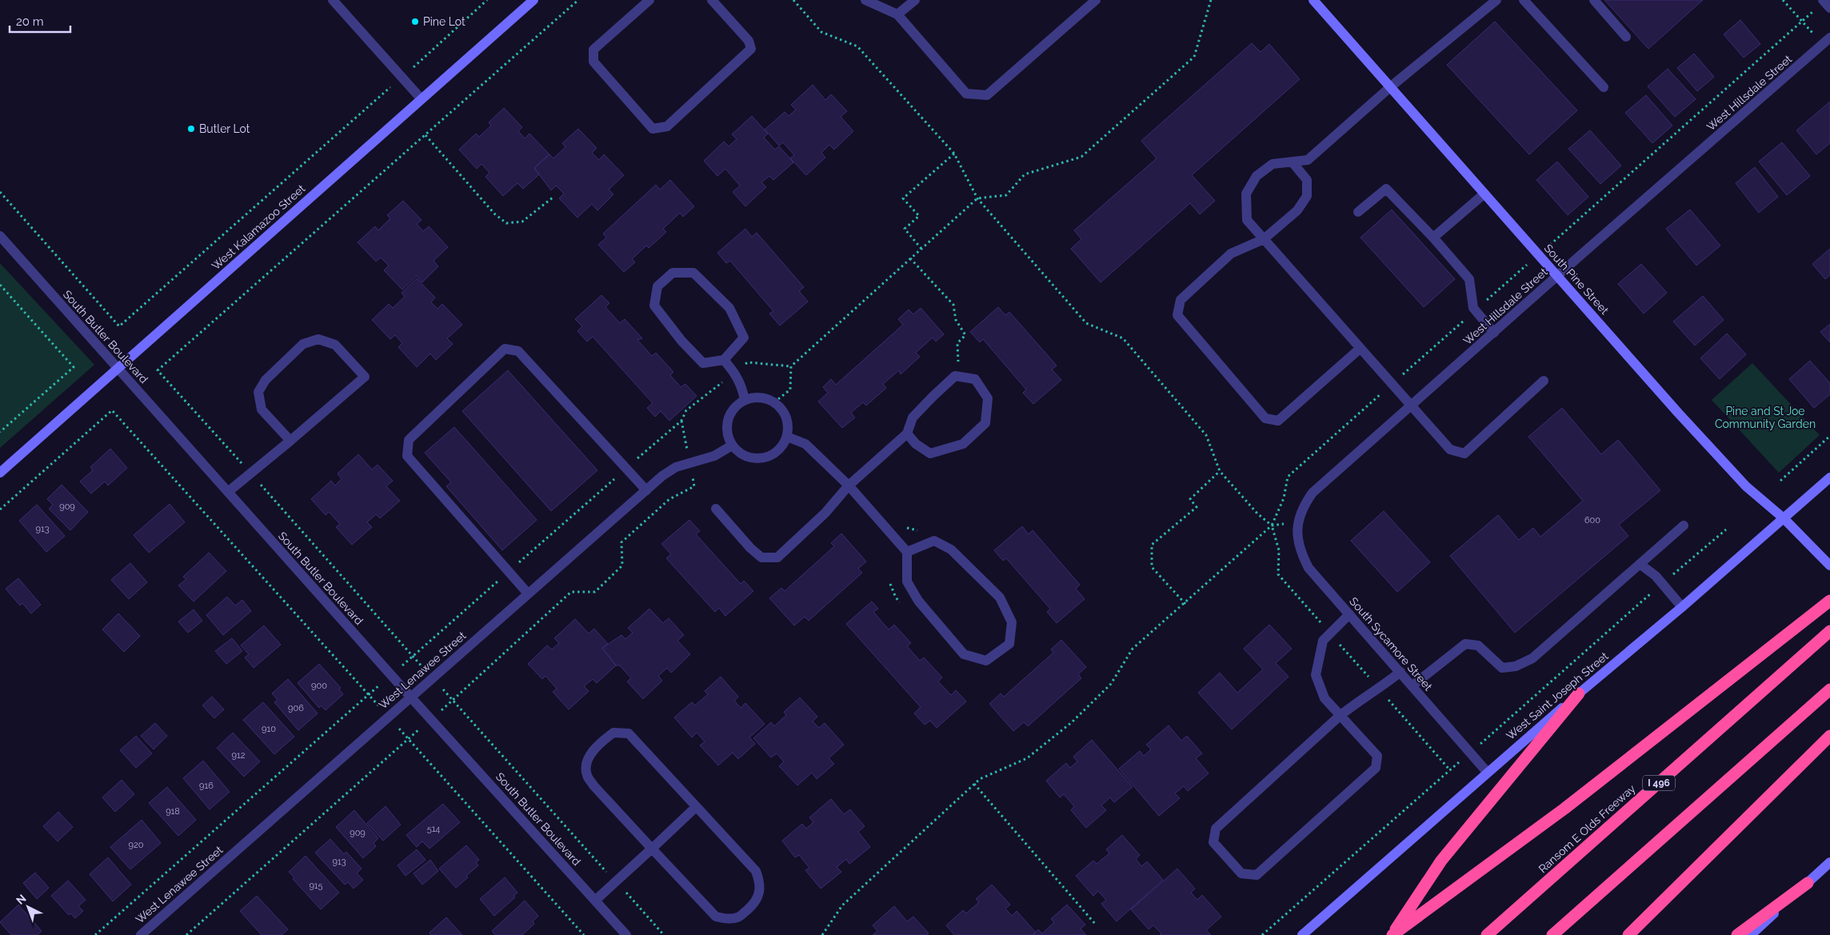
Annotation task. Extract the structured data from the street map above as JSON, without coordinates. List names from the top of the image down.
{
  "streets": {
    "highway": ["I 496", "Ransom E Olds Freeway"],
    "street": [
      "West Hillsdale Street",
      "West Kalamazoo Street",
      "South Pine Street",
      "South Butler Boulevard",
      "South Sycamore Street",
      "West Lenawee Street",
      "West Saint Joseph Street"
    ]
  },
  "crossings": [
    ["West Hillsdale Street", "South Pine Street"],
    ["West Hillsdale Street", "South Sycamore Street"],
    ["West Kalamazoo Street", "South Butler Boulevard"],
    ["South Pine Street", "West Saint Joseph Street"],
    ["South Butler Boulevard", "West Lenawee Street"],
    ["South Sycamore Street", "West Saint Joseph Street"]
  ],
  "parks": ["Pine and St Joe Community Garden"],
  "places": ["Pine Lot", "Butler Lot"],
  "house_numbers": [
    "909",
    "600",
    "913",
    "900",
    "906",
    "910",
    "912",
    "916",
    "918",
    "514",
    "909",
    "920",
    "913",
    "915"
  ],
  "scale_bar": "20 m",
  "north": "top left"
}
